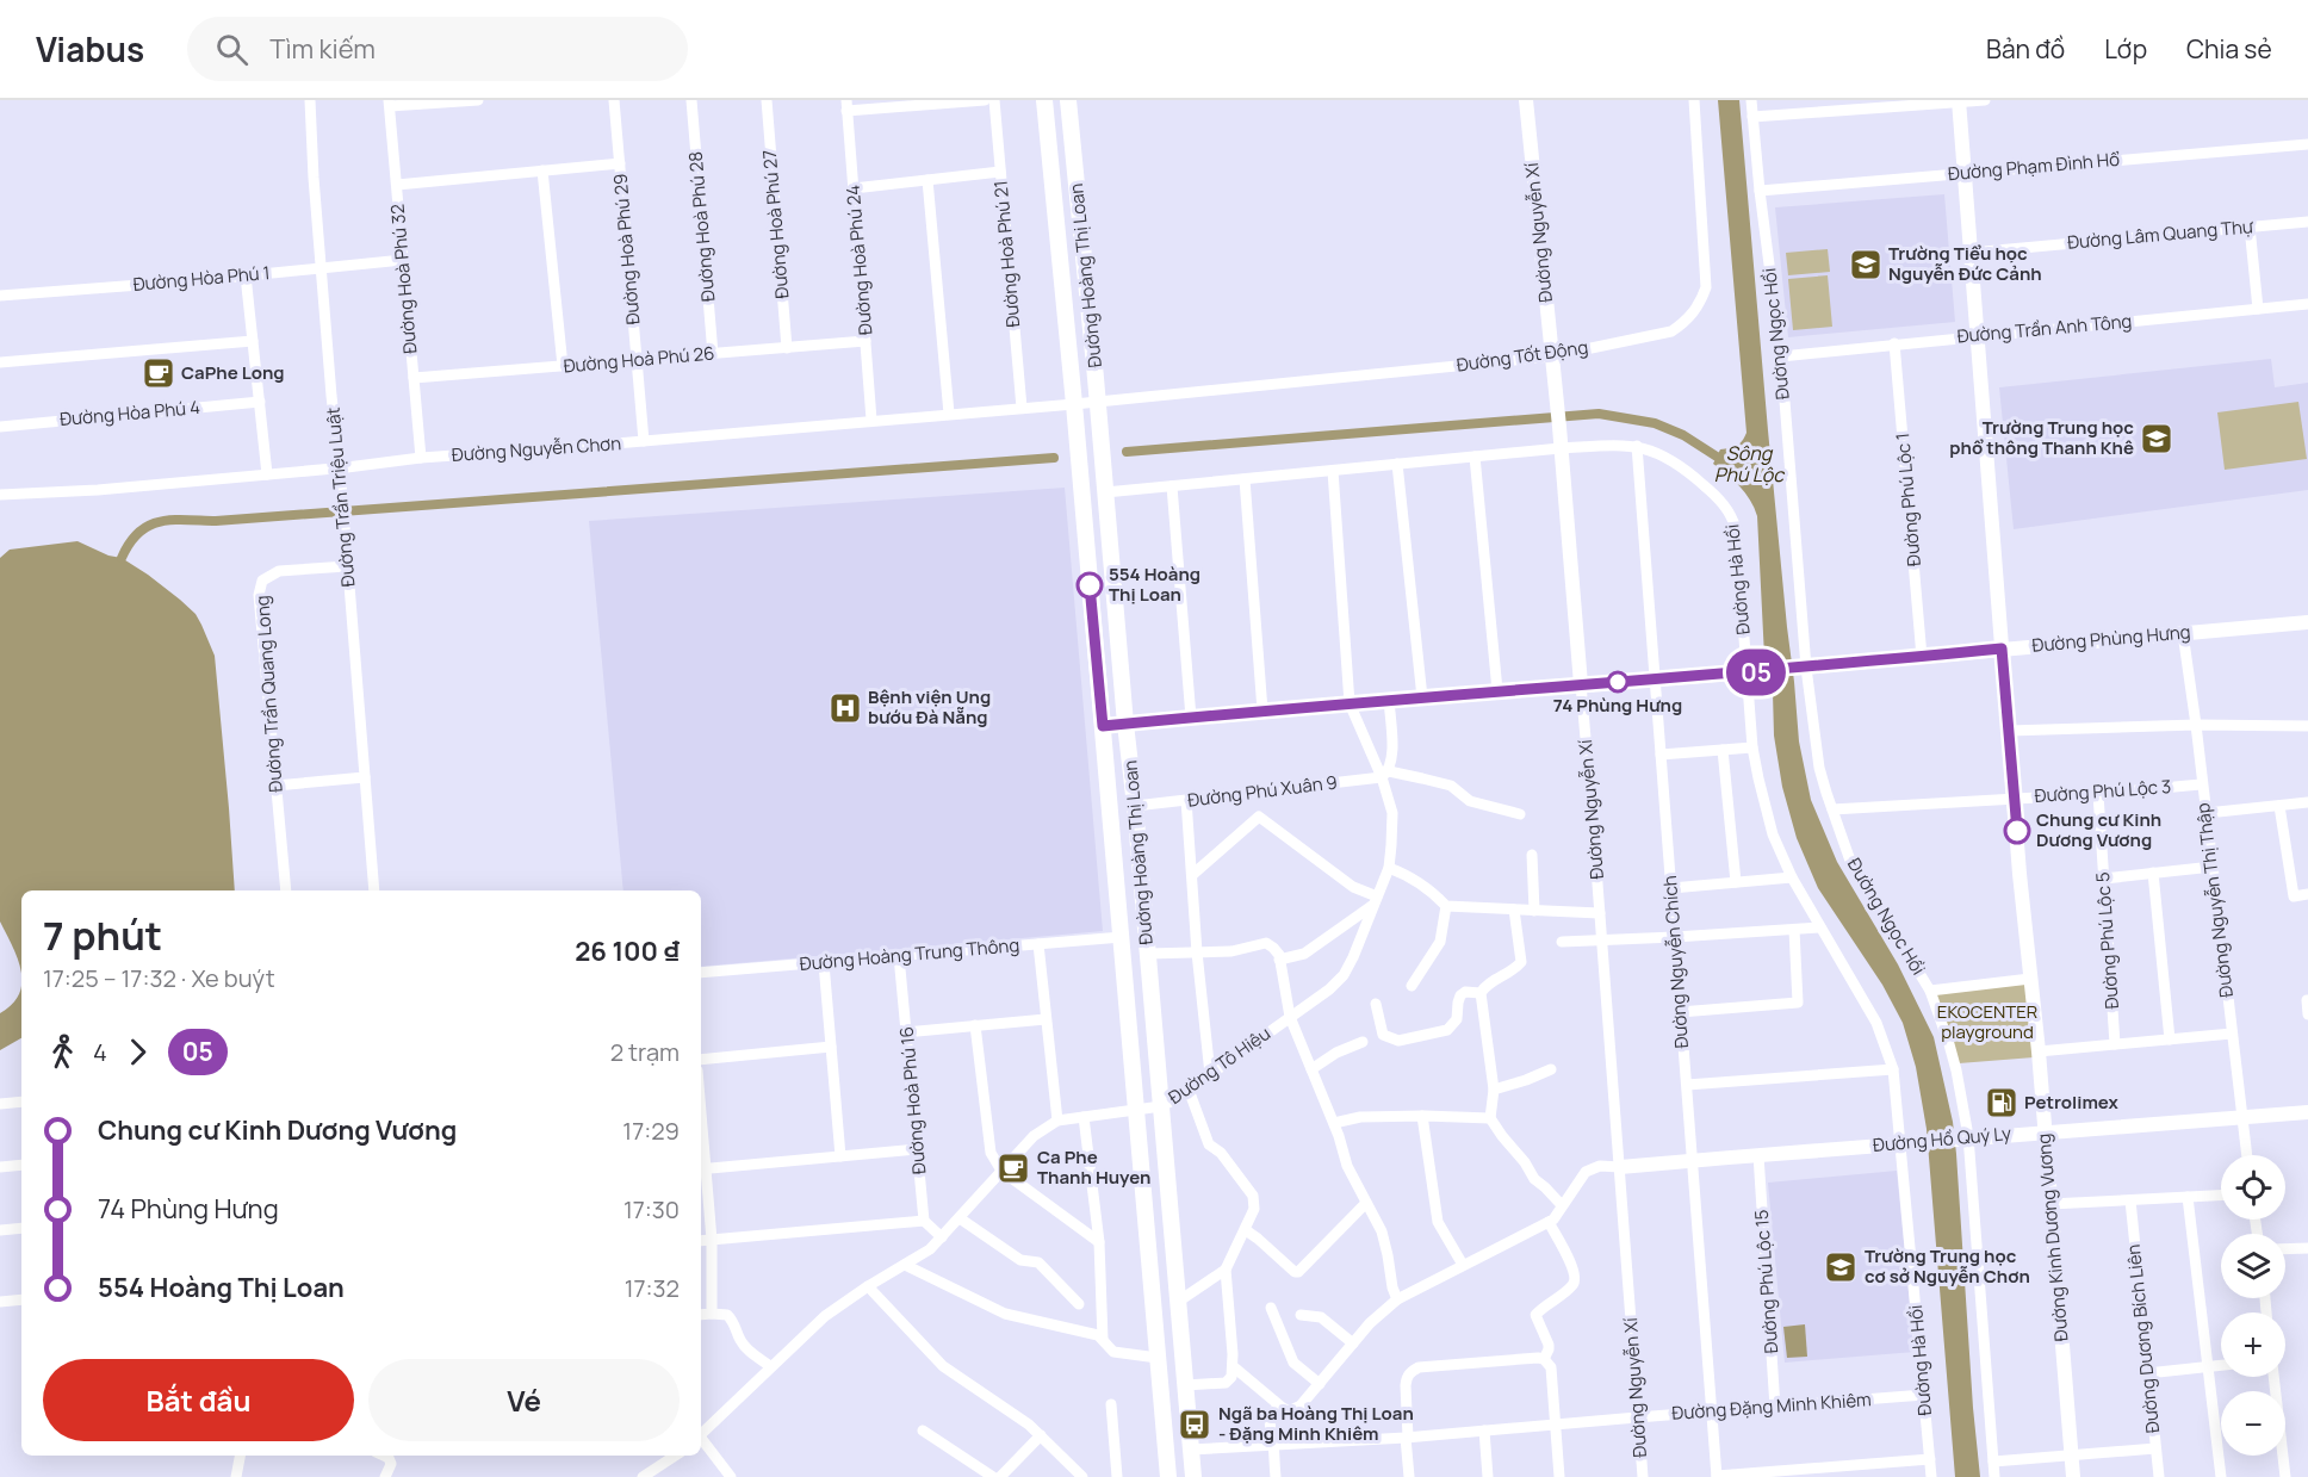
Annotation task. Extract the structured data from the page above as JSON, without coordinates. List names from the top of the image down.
{
  "streets": {
    "main road": ["Đường Hoàng Thị Loan"],
    "street": [
      "Đường Phạm Đình Hổ",
      "Đường Hoà Phú 27",
      "Đường Hoà Phú 28",
      "Đường Nguyễn Xí",
      "Đường Lâm Quang Thự",
      "Đường Hoà Phú 29",
      "Đường Hoà Phú 21",
      "Đường Hoà Phú 24",
      "Đường Hòa Phú 1",
      "Đường Hoà Phú 32",
      "Đường Trần Anh Tông",
      "Đường Ngọc Hồi",
      "Đường Tốt Động",
      "Đường Hoà Phú 26",
      "Đường Hòa Phú 4",
      "Đường Nguyễn Chơn",
      "Đường Trần Triệu Luật",
      "Đường Phú Lộc 1",
      "Đường Hà Hồi",
      "Đường Phùng Hưng",
      "Đường Trần Quang Long",
      "Đường Phú Xuân 9",
      "Đường Phú Lộc 3",
      "Đường Nguyễn Thị Thập",
      "Đường Phú Lộc 5",
      "Đường Hoàng Trung Thông",
      "Đường Nguyễn Chích",
      "Đường Tô Hiệu",
      "Đường Hoà Phú 16",
      "Đường Hồ Quý Ly",
      "Đường Kinh Dương Vương",
      "Đường Phú Lộc 15",
      "Đường Dương Bích Liên",
      "Đường Đặng Minh Khiêm"
    ]
  },
  "crossings": [
    ["Đường Phạm Đình Hổ", "Đường Ngọc Hồi"],
    ["Đường Phạm Đình Hổ", "Đường Kinh Dương Vương"],
    ["Đường Hoà Phú 27", "Đường Hoà Phú 26"],
    ["Đường Hoà Phú 28", "Đường Hoà Phú 26"],
    ["Đường Nguyễn Xí", "Đường Tốt Động"],
    ["Đường Nguyễn Xí", "Đường Hà Hồi"],
    ["Đường Nguyễn Xí", "Đường Phùng Hưng"],
    ["Đường Nguyễn Xí", "Đường Hồ Quý Ly"],
    ["Đường Nguyễn Xí", "Đường Đặng Minh Khiêm"],
    ["Đường Lâm Quang Thự", "Đường Kinh Dương Vương"],
    ["Đường Hoà Phú 29", "Đường Hoà Phú 26"],
    ["Đường Hoà Phú 29", "Đường Nguyễn Chơn"],
    ["Đường Hoà Phú 21", "Đường Nguyễn Chơn"],
    ["Đường Hoà Phú 24", "Đường Hoà Phú 26"],
    ["Đường Hoà Phú 24", "Đường Nguyễn Chơn"],
    ["Đường Hoàng Thị Loan", "Đường Tốt Động"],
    ["Đường Hoàng Thị Loan", "Đường Nguyễn Chơn"],
    ["Đường Hoàng Thị Loan", "Đường Hà Hồi"],
    ["Đường Hoàng Thị Loan", "Đường Phùng Hưng"],
    ["Đường Hoàng Thị Loan", "Đường Phú Xuân 9"],
    ["Đường Hoàng Thị Loan", "Đường Hoàng Trung Thông"],
    ["Đường Hoàng Thị Loan", "Đường Tô Hiệu"],
    ["Đường Hoàng Thị Loan", "Đường Đặng Minh Khiêm"],
    ["Đường Hòa Phú 1", "Đường Hoà Phú 32"],
    ["Đường Hòa Phú 1", "Đường Trần Triệu Luật"],
    ["Đường Hoà Phú 32", "Đường Hoà Phú 26"],
    ["Đường Hoà Phú 32", "Đường Nguyễn Chơn"],
    ["Đường Trần Anh Tông", "Đường Ngọc Hồi"],
    ["Đường Trần Anh Tông", "Đường Phú Lộc 1"],
    ["Đường Trần Anh Tông", "Đường Kinh Dương Vương"],
    ["Đường Ngọc Hồi", "Đường Phùng Hưng"],
    ["Đường Ngọc Hồi", "Đường Phú Lộc 3"],
    ["Đường Ngọc Hồi", "Đường Hồ Quý Ly"],
    ["Đường Tốt Động", "Đường Nguyễn Chơn"],
    ["Đường Nguyễn Chơn", "Đường Trần Triệu Luật"],
    ["Đường Trần Triệu Luật", "Đường Trần Quang Long"],
    ["Đường Phú Lộc 1", "Đường Phùng Hưng"],
    ["Đường Hà Hồi", "Đường Phùng Hưng"],
    ["Đường Hà Hồi", "Đường Nguyễn Chích"],
    ["Đường Hà Hồi", "Đường Tô Hiệu"],
    ["Đường Hà Hồi", "Đường Hồ Quý Ly"],
    ["Đường Hà Hồi", "Đường Đặng Minh Khiêm"],
    ["Đường Phùng Hưng", "Đường Nguyễn Thị Thập"],
    ["Đường Phùng Hưng", "Đường Nguyễn Chích"],
    ["Đường Phùng Hưng", "Đường Tô Hiệu"],
    ["Đường Phùng Hưng", "Đường Kinh Dương Vương"],
    ["Đường Phú Xuân 9", "Đường Tô Hiệu"],
    ["Đường Phú Lộc 3", "Đường Nguyễn Thị Thập"],
    ["Đường Phú Lộc 3", "Đường Phú Lộc 5"],
    ["Đường Phú Lộc 3", "Đường Kinh Dương Vương"],
    ["Đường Nguyễn Thị Thập", "Đường Hồ Quý Ly"],
    ["Đường Hoàng Trung Thông", "Đường Hoà Phú 16"],
    ["Đường Nguyễn Chích", "Đường Hồ Quý Ly"],
    ["Đường Nguyễn Chích", "Đường Đặng Minh Khiêm"],
    ["Đường Hồ Quý Ly", "Đường Kinh Dương Vương"],
    ["Đường Hồ Quý Ly", "Đường Phú Lộc 15"],
    ["Đường Phú Lộc 15", "Đường Đặng Minh Khiêm"]
  ],
  "water": ["Sông Phú Lộc"],
  "parks": ["EKOCENTER playground"],
  "places": {
    "school or university": ["Trường Tiểu học Nguyễn Đức Cảnh", "Trường Trung học phổ thông Thanh Khê", "Trường Trung học cơ sở Nguyễn Chơn"],
    "cafe": ["CaPhe Long", "Ca Phe Thanh Huyen"],
    "other": ["554 Hoàng Thị Loan", "74 Phùng Hưng", "Chung cư Kinh Dương Vương"],
    "hospital": ["Bệnh viện Ung bướu Đà Nẵng"],
    "fuel station": ["Petrolimex"],
    "bus stop": ["Ngã ba Hoàng Thị Loan - Đặng Minh Khiêm"]
  },
  "lines": ["bus line 05"],
  "page": {
    "header": "Viabus",
    "search": "Tìm kiếm",
    "nav": ["Bản đồ", "Lớp", "Chia sẻ"],
    "on_map": "05",
    "heading": ["7 phút", "17:25 – 17:32 · Xe buýt", "26 100 ₫"],
    "legs": ["4", "05", "2 trạm"],
    "list": [
      {
        "name": "Chung cư Kinh Dương Vương",
        "value": "17:29"
      },
      {
        "name": "74 Phùng Hưng",
        "value": "17:30"
      },
      {
        "name": "554 Hoàng Thị Loan",
        "value": "17:32"
      }
    ],
    "map_buttons": ["+", "−"],
    "buttons": ["Bắt đầu", "Vé"]
  }
}
